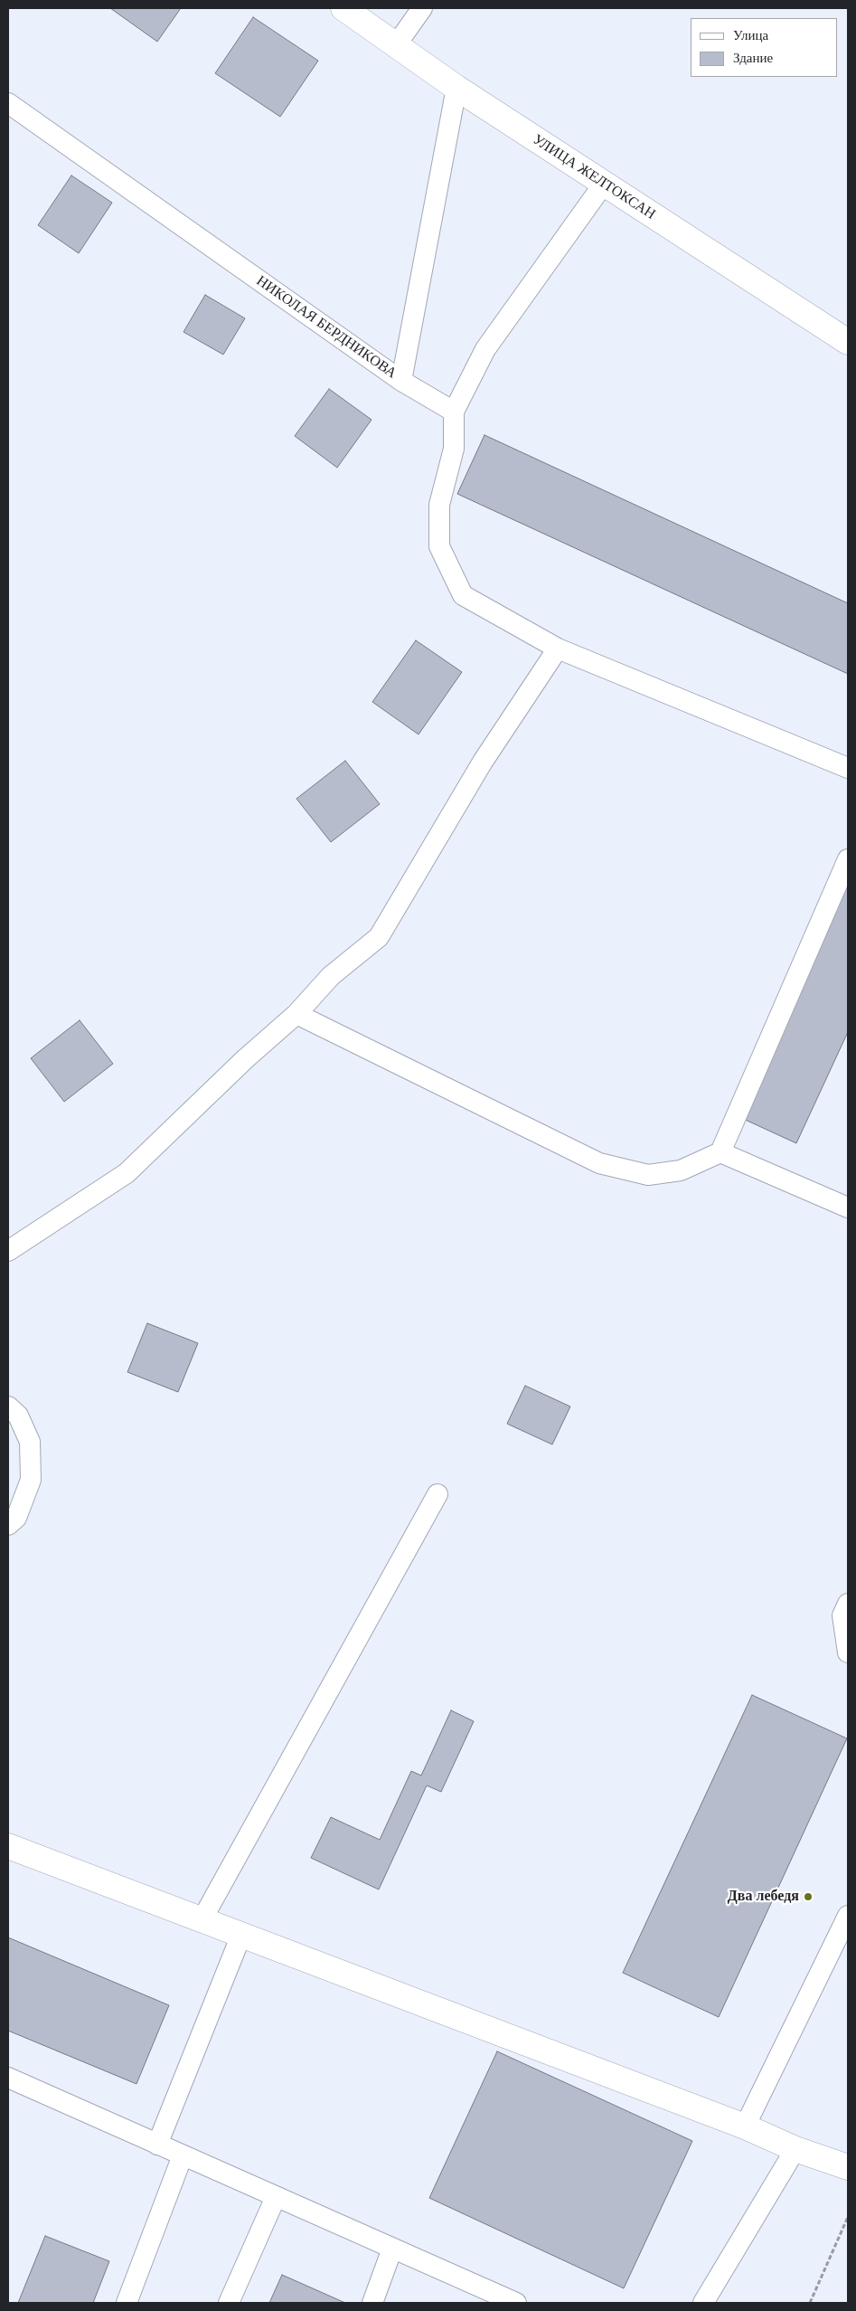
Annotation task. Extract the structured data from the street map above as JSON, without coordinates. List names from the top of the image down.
{
  "streets": {
    "street": ["УЛИЦА ЖЕЛТОКСАН"],
    "lane": ["НИКОЛАЯ БЕРДНИКОВА"]
  },
  "crossings": [
    ["УЛИЦА ЖЕЛТОКСАН", "НИКОЛАЯ БЕРДНИКОВА"]
  ],
  "places": ["Два лебедя"],
  "legend": ["Улица", "Здание"]
}
